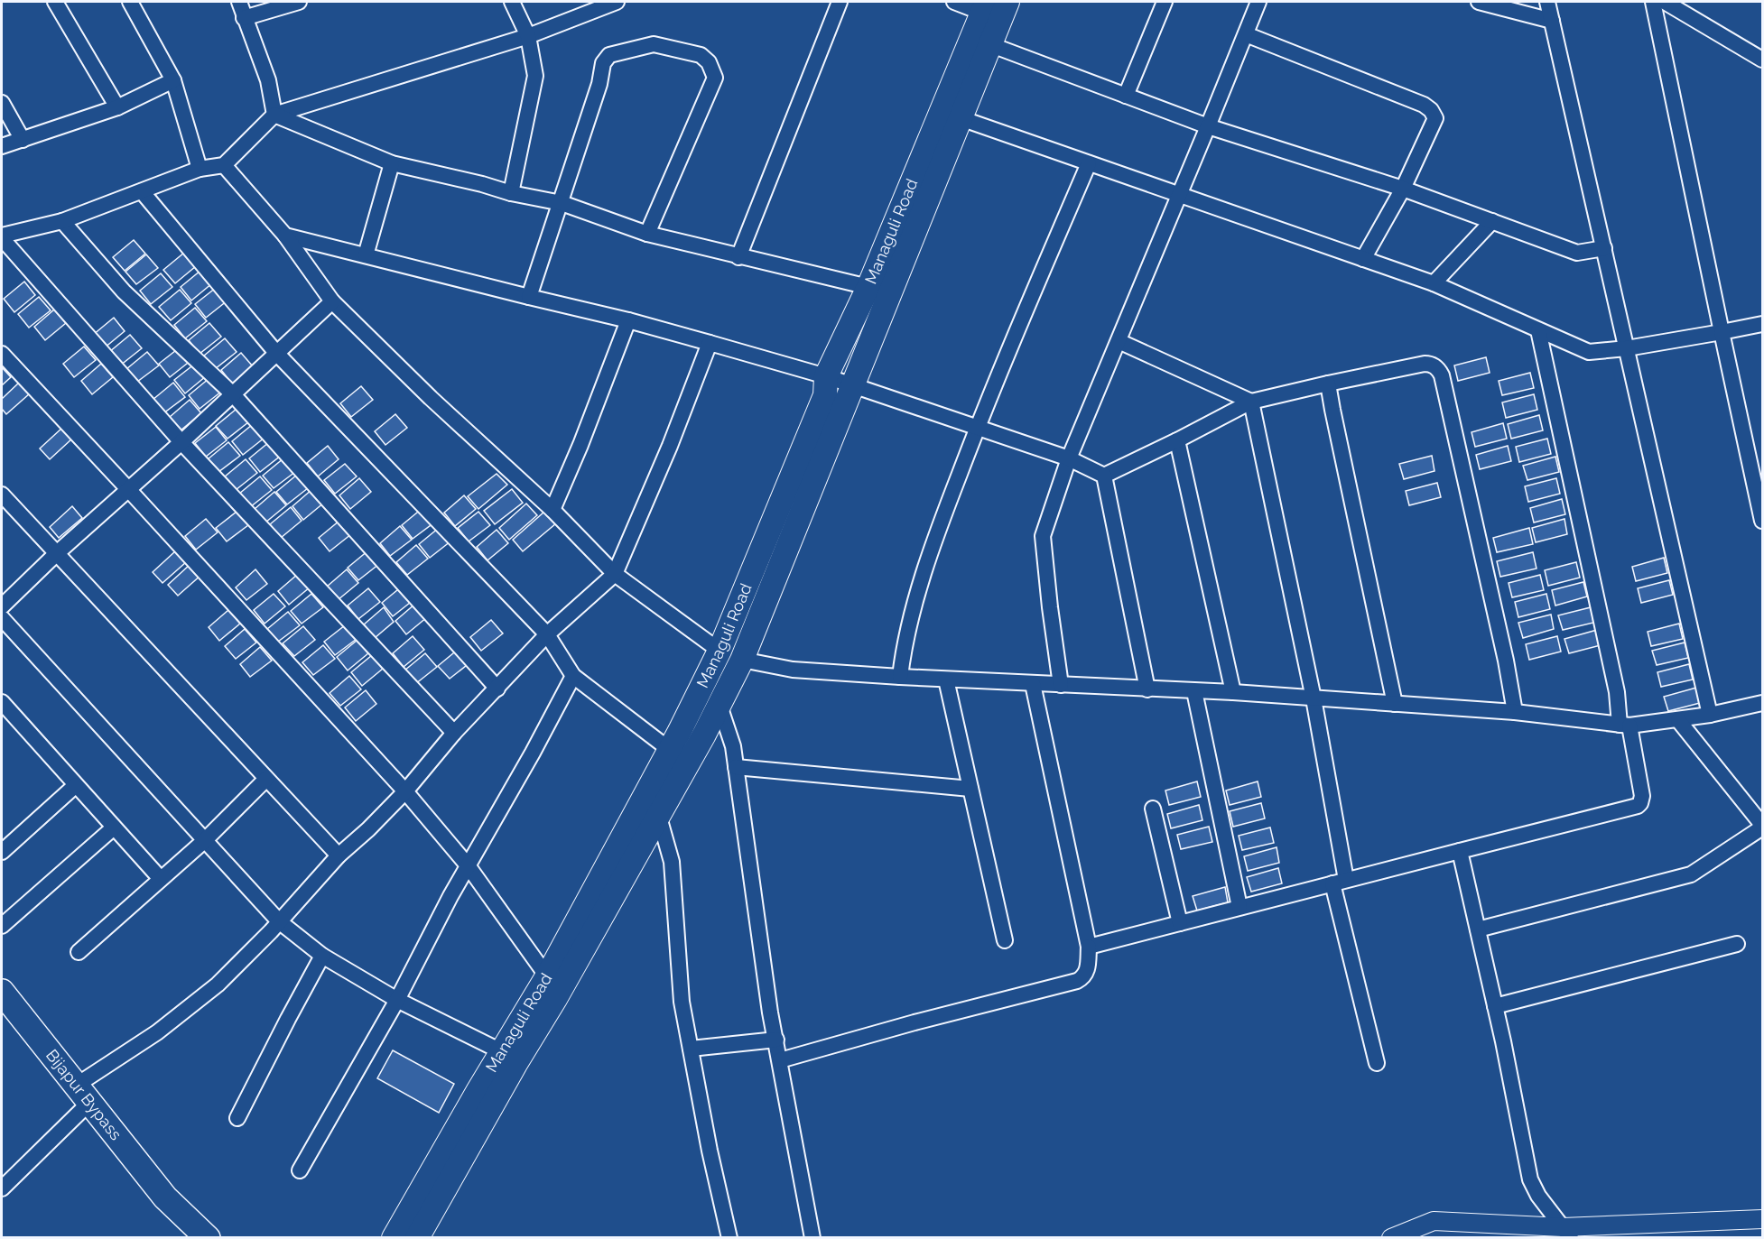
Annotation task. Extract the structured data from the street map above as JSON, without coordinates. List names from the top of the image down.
{
  "streets": {
    "highway": ["Bijapur Bypass"],
    "main road": ["Managuli Road"]
  }
}
